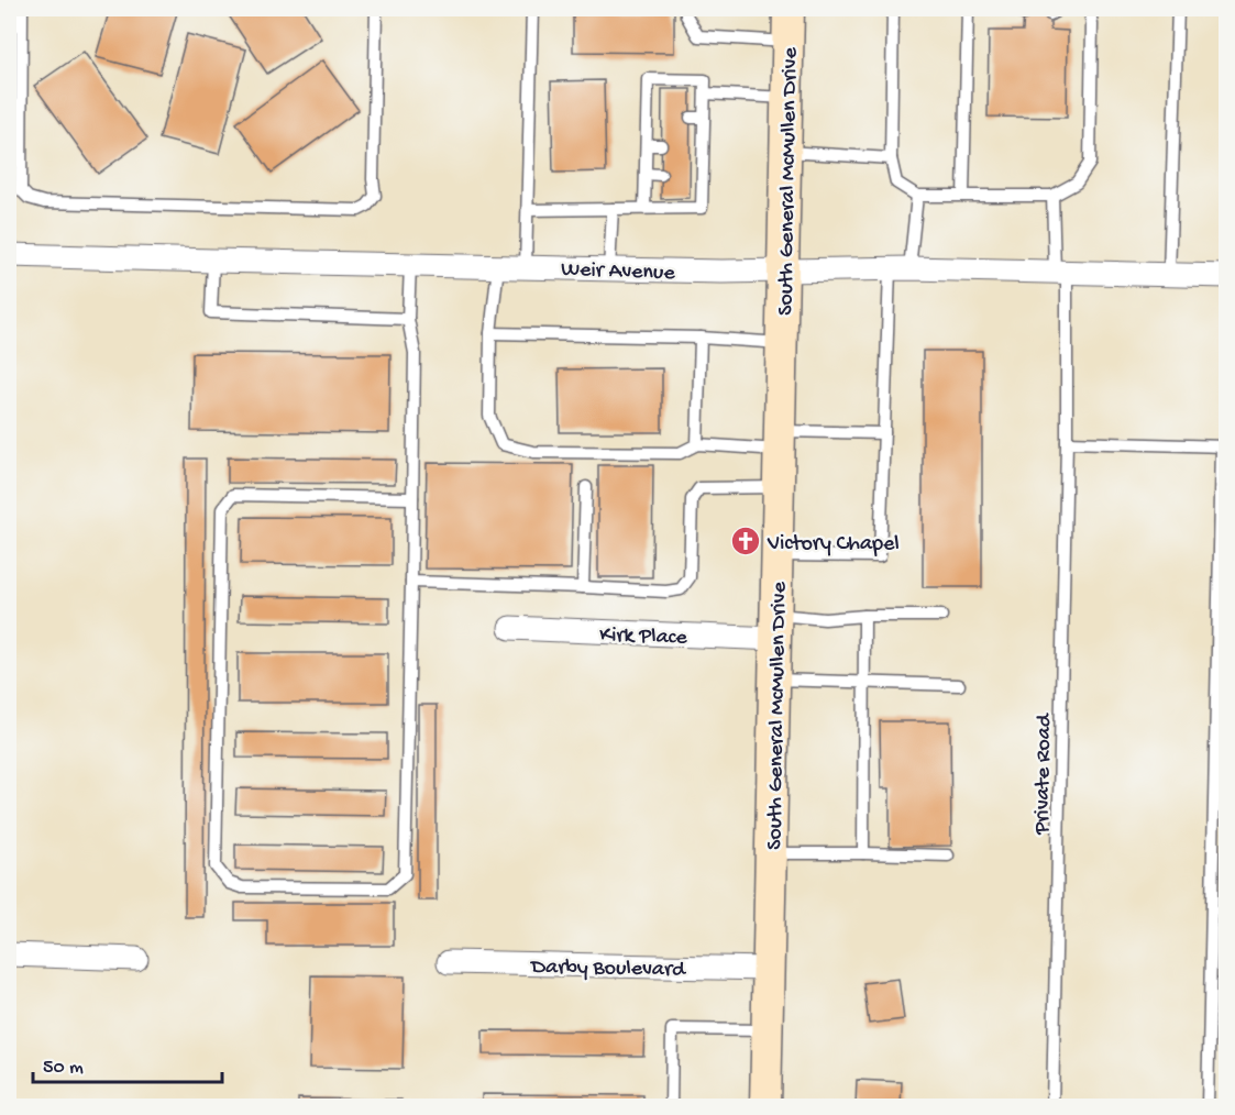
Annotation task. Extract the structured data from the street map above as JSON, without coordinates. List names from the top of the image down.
{
  "streets": {
    "main road": ["South General McMullen Drive"],
    "street": ["Weir Avenue", "Kirk Place", "Darby Boulevard"],
    "lane": ["Private Road"]
  },
  "crossings": [
    ["South General McMullen Drive", "Weir Avenue"],
    ["South General McMullen Drive", "Kirk Place"],
    ["South General McMullen Drive", "Darby Boulevard"],
    ["Weir Avenue", "Private Road"]
  ],
  "places": {
    "church": ["Victory Chapel"]
  },
  "scale_bar": "50 m"
}
